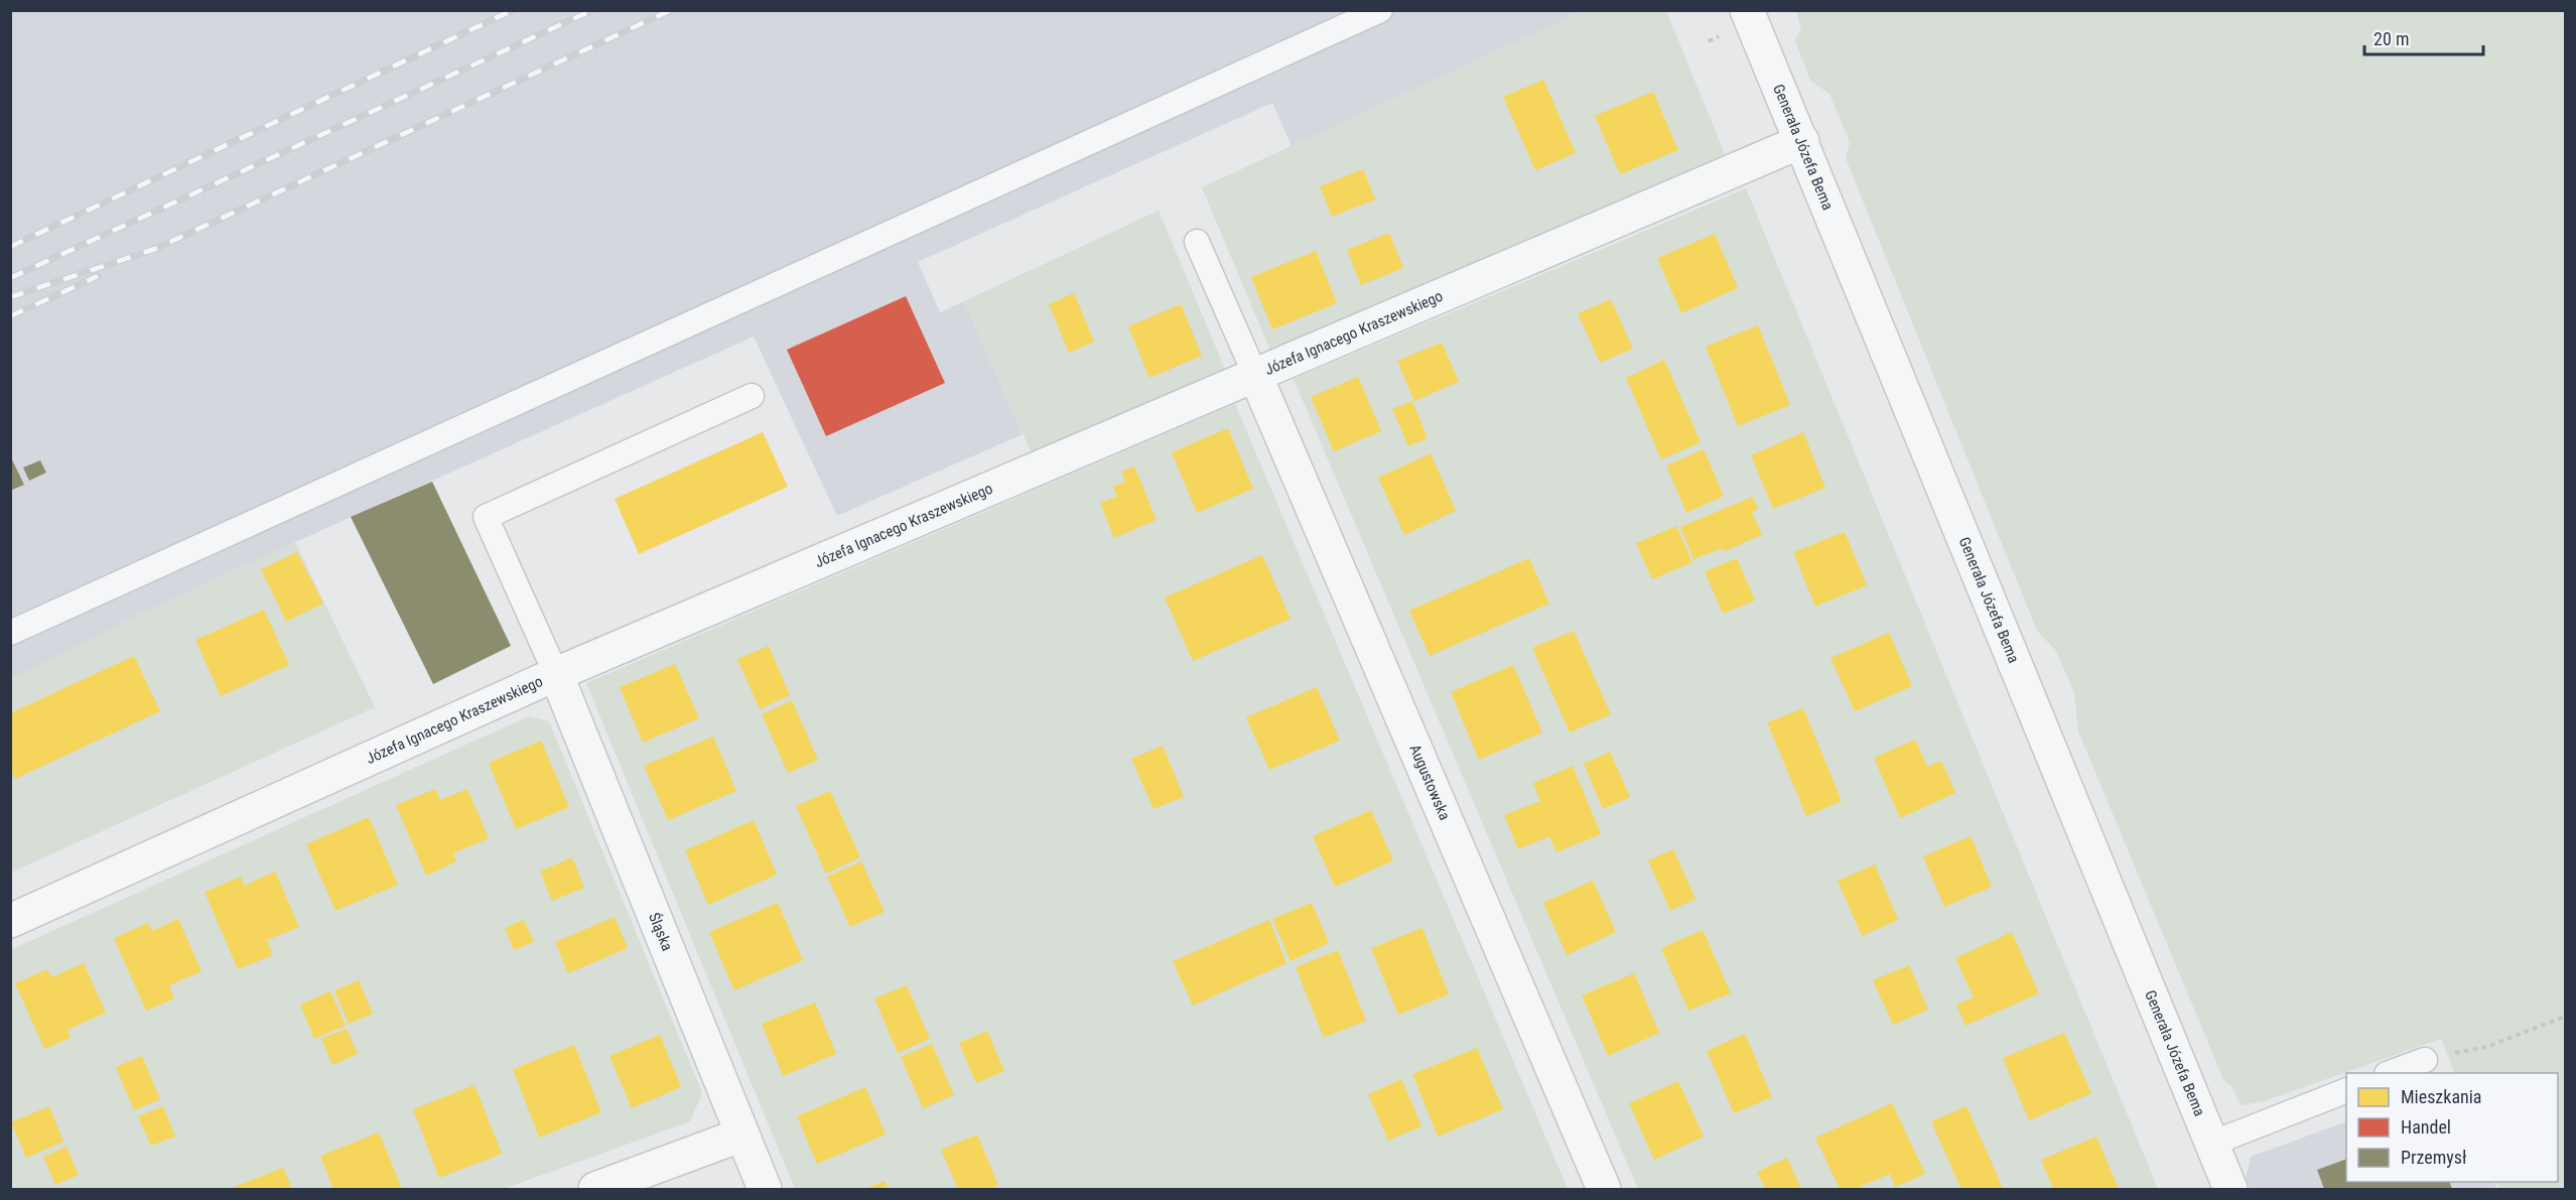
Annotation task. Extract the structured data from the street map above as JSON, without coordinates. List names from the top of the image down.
{
  "streets": {
    "street": [
      "Generała Józefa Bema",
      "Józefa Ignacego Kraszewskiego",
      "Augustowska",
      "Śląska"
    ]
  },
  "crossings": [
    ["Generała Józefa Bema", "Józefa Ignacego Kraszewskiego"],
    ["Józefa Ignacego Kraszewskiego", "Augustowska"],
    ["Józefa Ignacego Kraszewskiego", "Śląska"]
  ],
  "legend": ["Mieszkania", "Handel", "Przemysł"],
  "scale_bar": "20 m"
}
